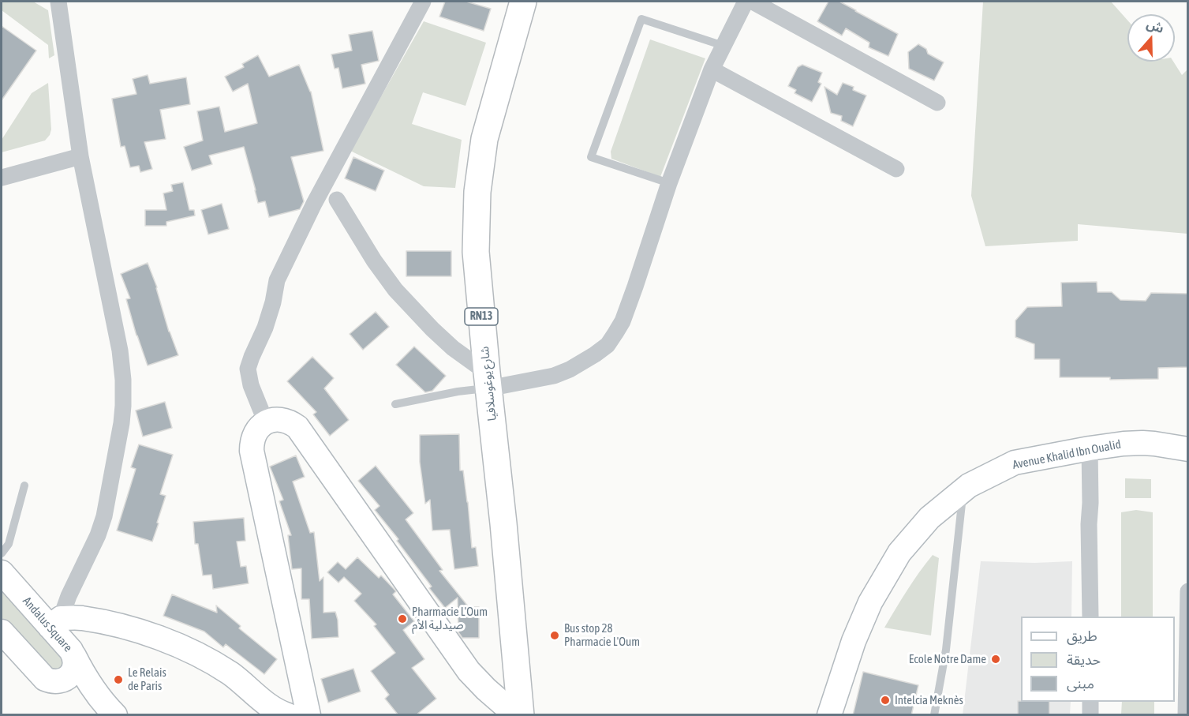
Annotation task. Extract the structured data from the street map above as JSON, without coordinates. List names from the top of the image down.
{
  "streets": {
    "main road": [
      "RN13",
      "شارع يوغوسلافيا",
      "Avenue Khalid Ibn Oualid",
      "Andalus Square"
    ]
  },
  "places": [
    "Pharmacie L'Oum صيدلية الأم",
    "Bus stop 28 Pharmacie L'Oum",
    "Ecole Notre Dame",
    "Le Relais de Paris",
    "Intelcia Meknès"
  ],
  "legend": ["طريق", "حديقة", "مبنى"],
  "north": "top"
}
